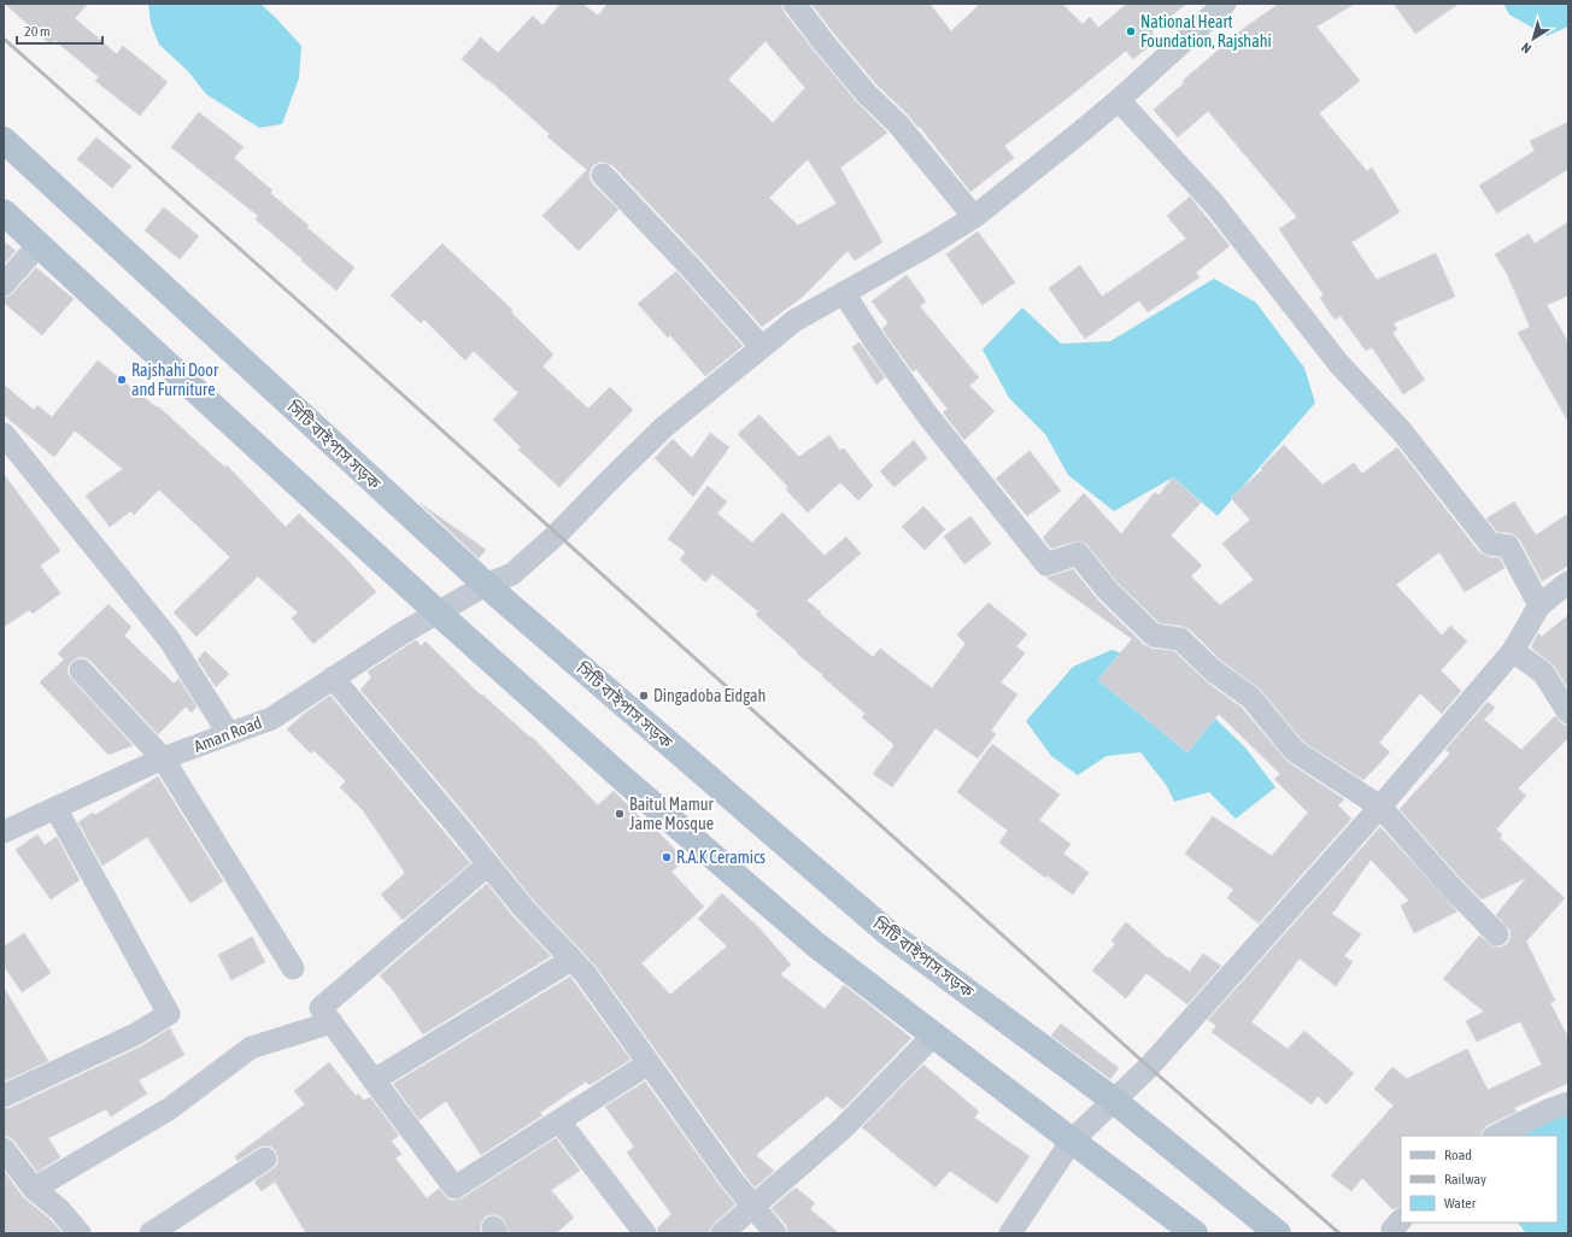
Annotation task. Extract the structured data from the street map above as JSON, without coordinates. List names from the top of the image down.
{
  "streets": {
    "main road": ["সিটি বাইপাস সড়ক"],
    "street": ["Aman Road"]
  },
  "crossings": [
    ["সিটি বাইপাস সড়ক", "Aman Road"]
  ],
  "places": [
    "National Heart Foundation, Rajshahi",
    "Rajshahi Door and Furniture",
    "Dingadoba Eidgah",
    "Baitul Mamur Jame Mosque",
    "R.A.K Ceramics"
  ],
  "legend": ["Road", "Railway", "Water"],
  "scale_bar": "20 m",
  "north": "bottom left"
}
